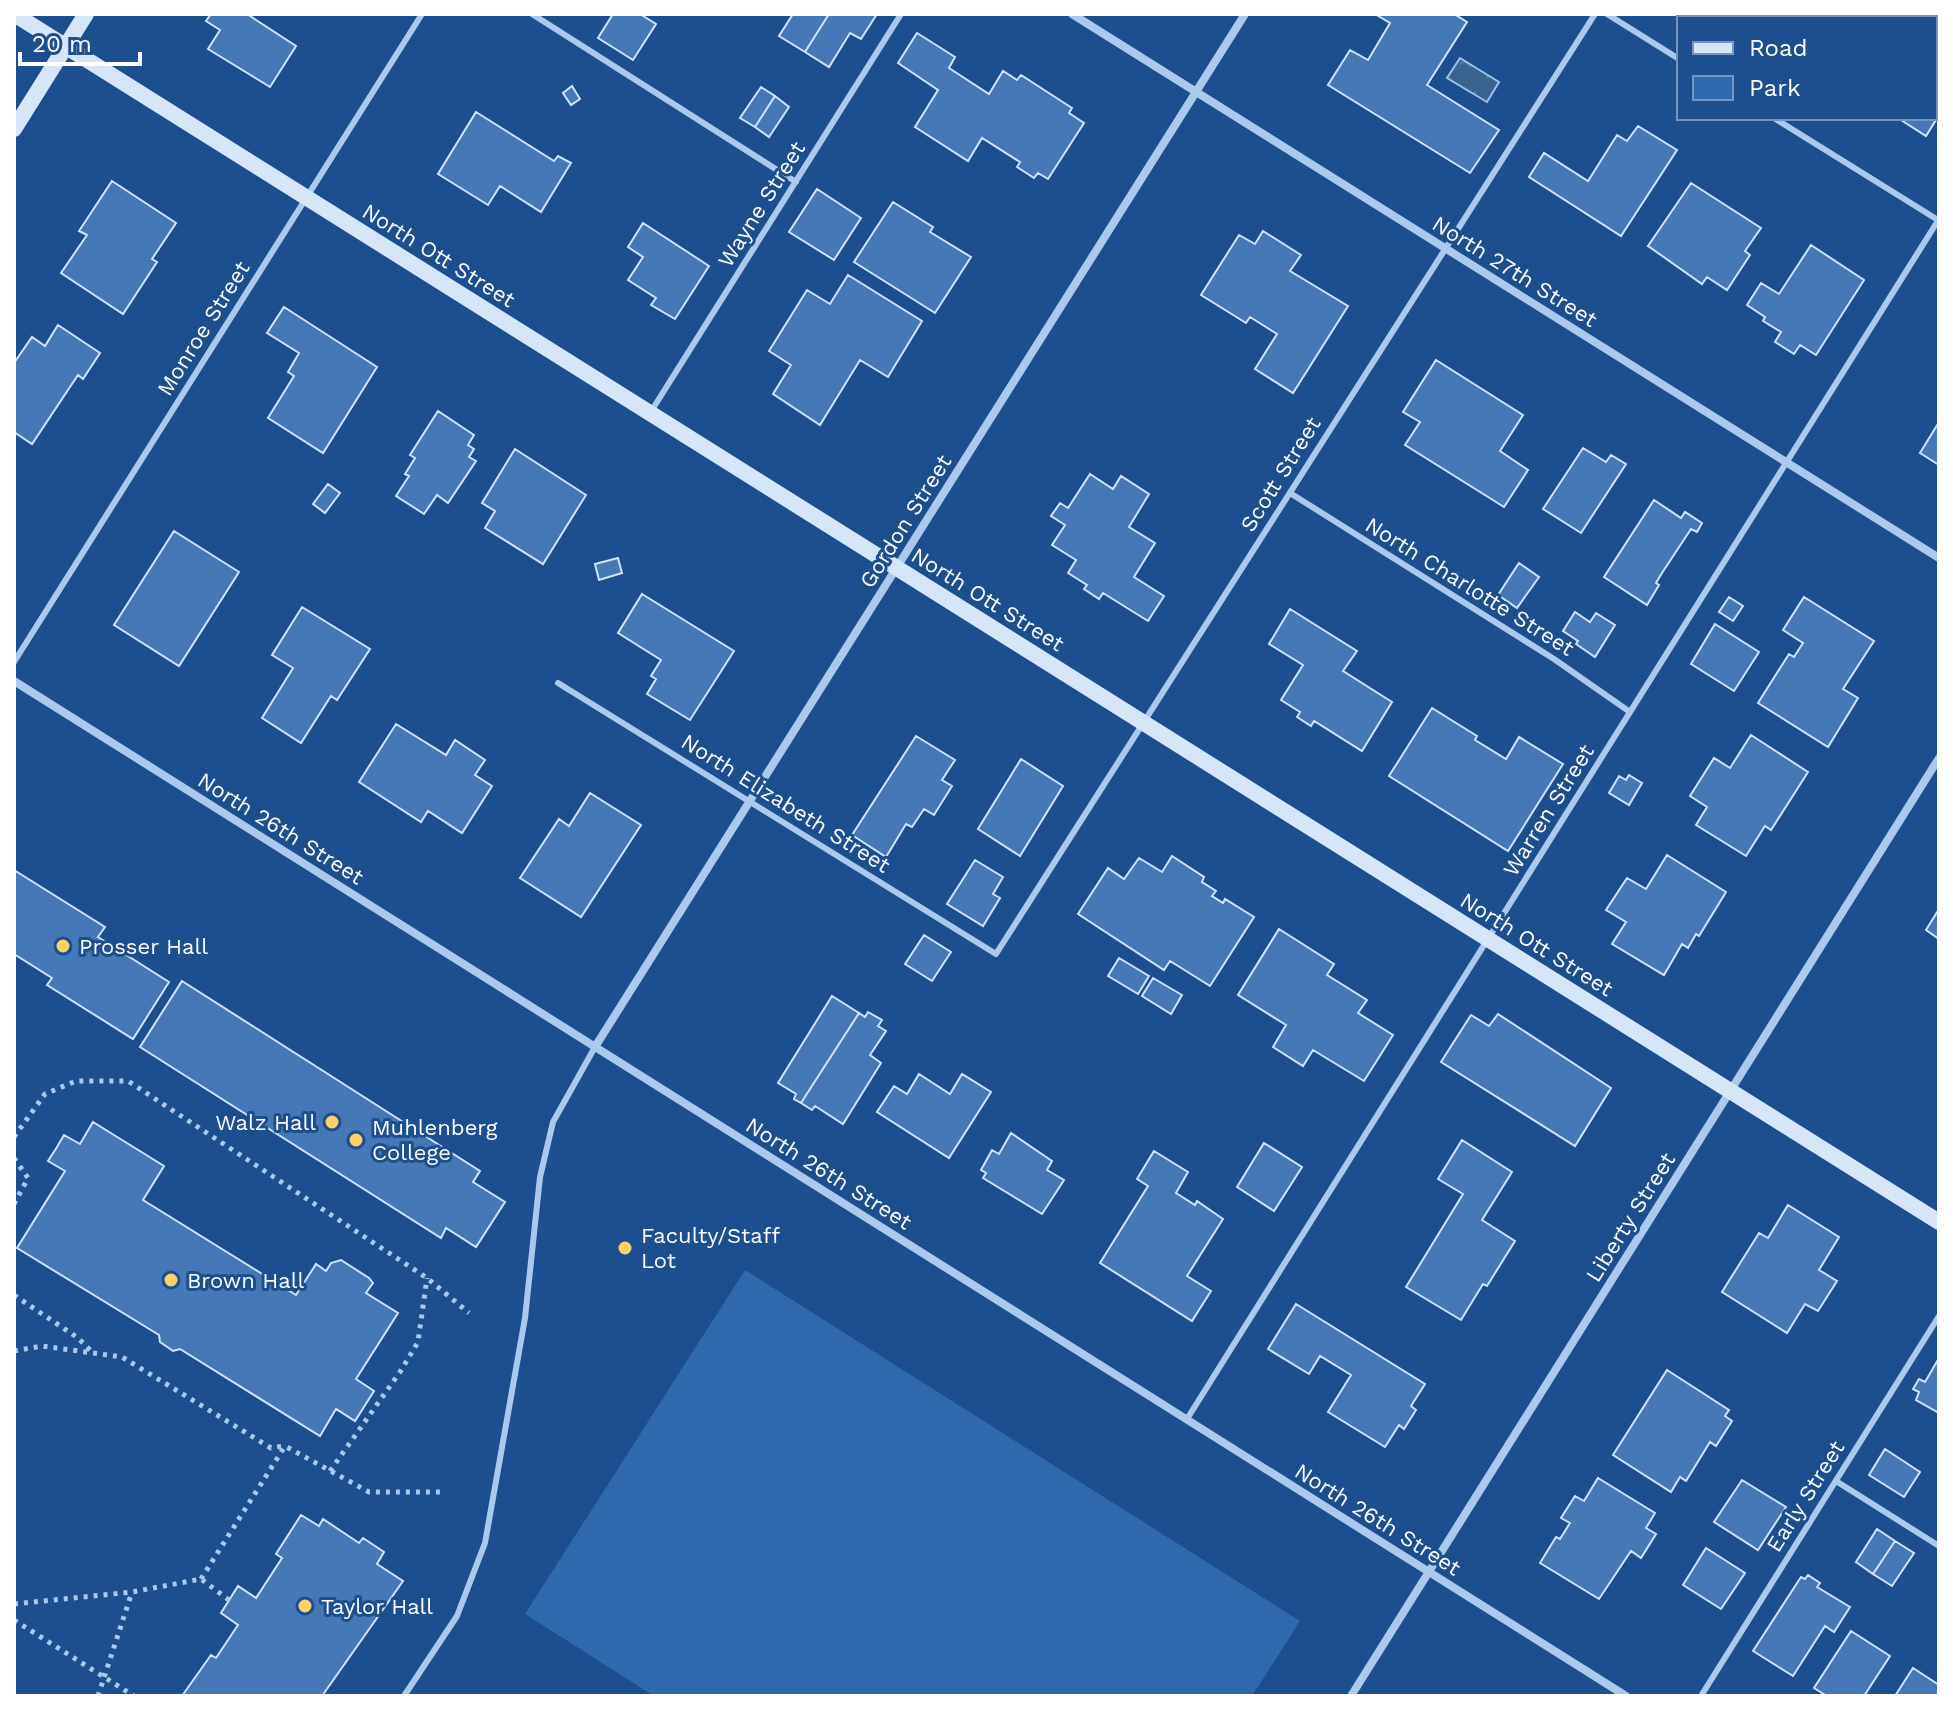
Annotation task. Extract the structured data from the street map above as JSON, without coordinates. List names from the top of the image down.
{
  "streets": {
    "street": [
      "North Ott Street",
      "North 27th Street",
      "Gordon Street",
      "North 26th Street",
      "Liberty Street"
    ],
    "lane": [
      "Wayne Street",
      "Monroe Street",
      "Scott Street",
      "North Charlotte Street",
      "North Elizabeth Street",
      "Warren Street",
      "Early Street"
    ]
  },
  "crossings": [
    ["Wayne Street", "North Ott Street"],
    ["North Ott Street", "Monroe Street"],
    ["North Ott Street", "Scott Street"],
    ["North Ott Street", "Gordon Street"],
    ["North Ott Street", "Warren Street"],
    ["North Ott Street", "Liberty Street"],
    ["North 27th Street", "Scott Street"],
    ["North 27th Street", "Gordon Street"],
    ["North 27th Street", "Warren Street"],
    ["Scott Street", "North Charlotte Street"],
    ["Scott Street", "North Elizabeth Street"],
    ["Gordon Street", "North Elizabeth Street"],
    ["Gordon Street", "North 26th Street"],
    ["North Charlotte Street", "Warren Street"],
    ["Warren Street", "North 26th Street"],
    ["North 26th Street", "Liberty Street"]
  ],
  "places": [
    "Prosser Hall",
    "Walz Hall",
    "Muhlenberg College",
    "Faculty/Staff Lot",
    "Brown Hall",
    "Taylor Hall"
  ],
  "legend": ["Road", "Park"],
  "scale_bar": "20 m"
}
